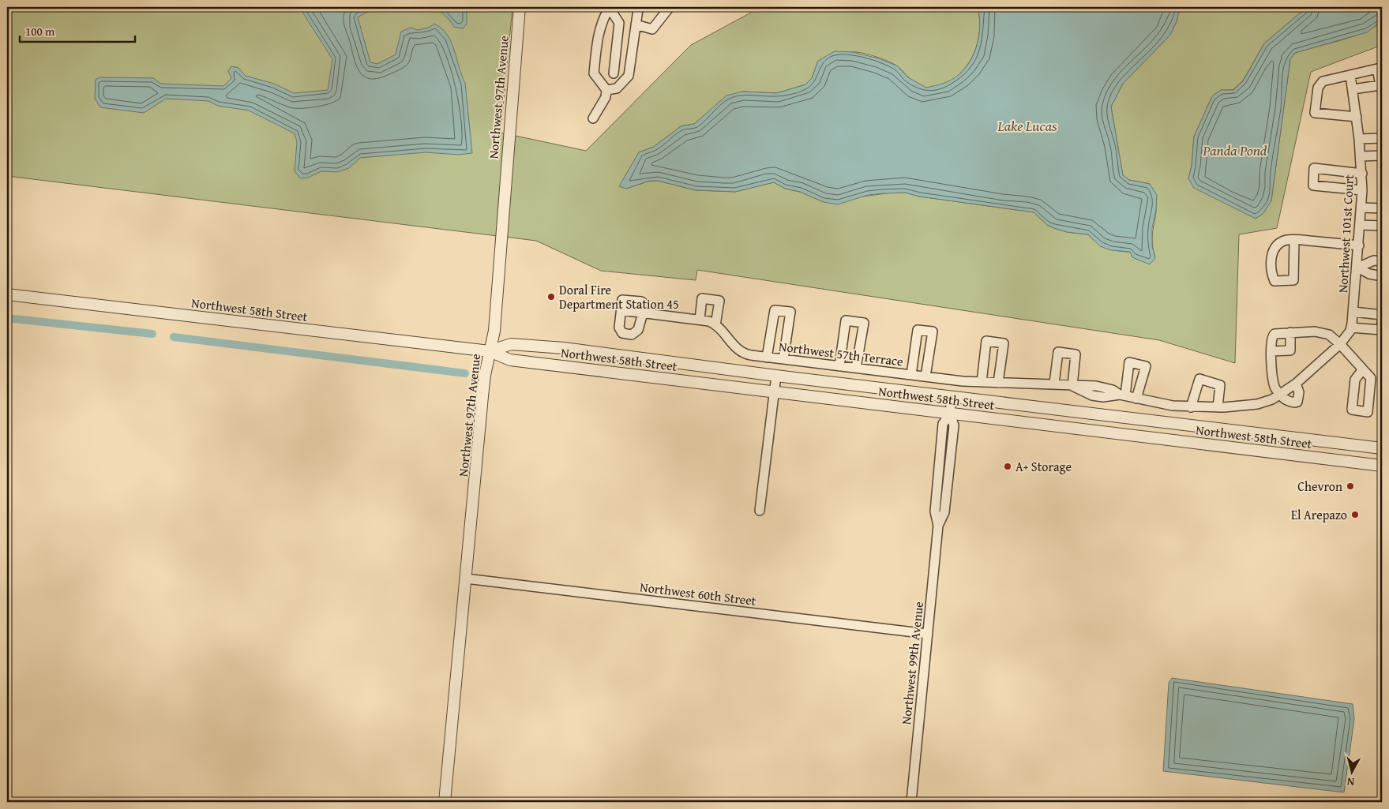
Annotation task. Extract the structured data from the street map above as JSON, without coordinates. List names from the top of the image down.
{
  "streets": {
    "street": [
      "Northwest 97th Avenue",
      "Northwest 101st Court",
      "Northwest 58th Street",
      "Northwest 57th Terrace",
      "Northwest 60th Street",
      "Northwest 99th Avenue"
    ]
  },
  "crossings": [
    ["Northwest 97th Avenue", "Northwest 58th Street"],
    ["Northwest 97th Avenue", "Northwest 60th Street"],
    ["Northwest 101st Court", "Northwest 57th Terrace"],
    ["Northwest 58th Street", "Northwest 99th Avenue"],
    ["Northwest 60th Street", "Northwest 99th Avenue"]
  ],
  "water": ["Lake Lucas", "Panda Pond"],
  "places": [
    "Doral Fire Department Station 45",
    "A+ Storage",
    "Chevron",
    "El Arepazo"
  ],
  "scale_bar": "100 m",
  "north": "bottom"
}
